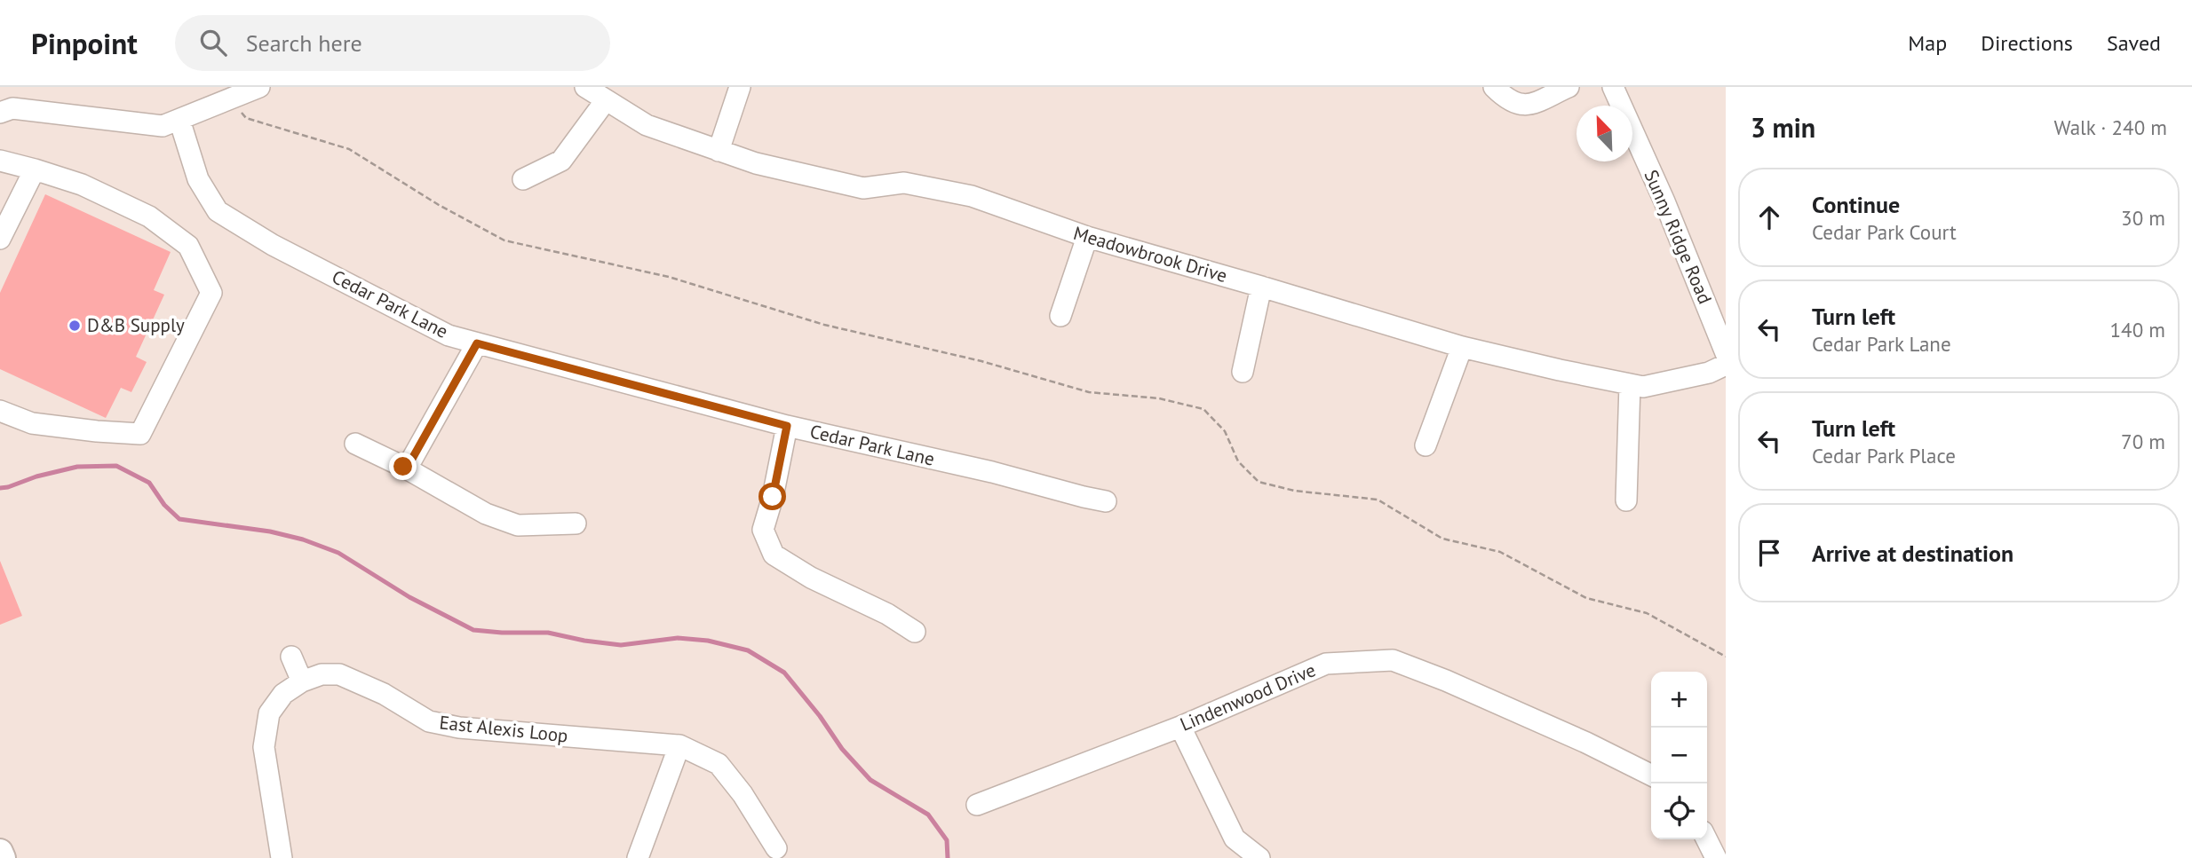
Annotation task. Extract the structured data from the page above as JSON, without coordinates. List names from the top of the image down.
{
  "streets": {
    "street": [
      "Sunny Ridge Road",
      "Meadowbrook Drive",
      "Cedar Park Lane",
      "Lindenwood Drive",
      "East Alexis Loop"
    ]
  },
  "places": ["D&B Supply"],
  "north": "top left",
  "page": {
    "header": "Pinpoint",
    "search": "Search here",
    "nav": ["Map", "Directions", "Saved"],
    "heading": ["3 min", "Walk · 240 m"],
    "list": [
      ["Continue", "Cedar Park Court", "30 m"],
      ["Turn left", "Cedar Park Lane", "140 m"],
      ["Turn left", "Cedar Park Place", "70 m"],
      "Arrive at destination"
    ],
    "map_buttons": ["+", "−"]
  }
}
